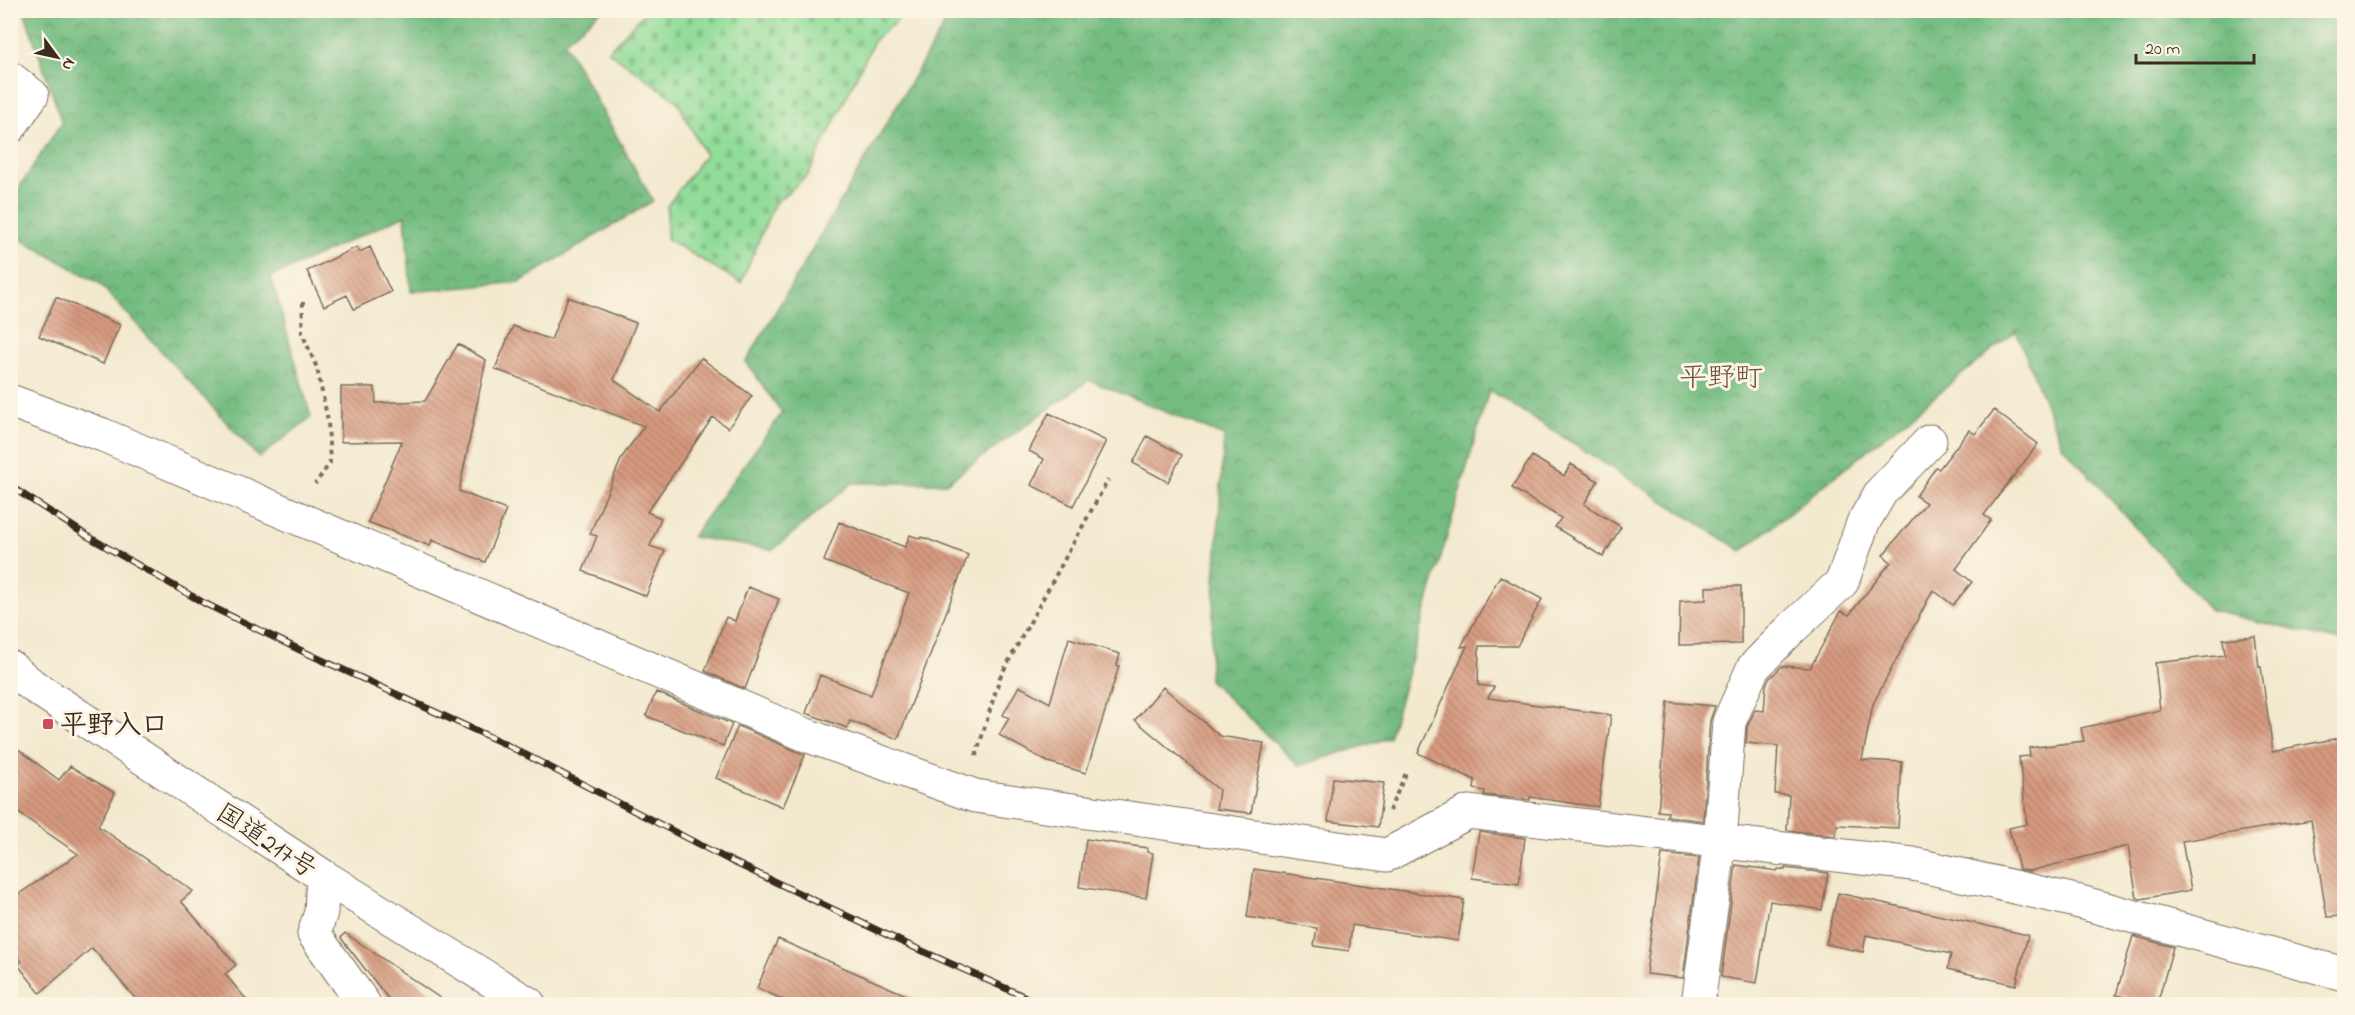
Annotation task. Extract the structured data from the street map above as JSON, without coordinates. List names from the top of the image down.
{
  "streets": {
    "main road": ["国道217号"]
  },
  "districts": ["平野町"],
  "places": {
    "transit": ["平野入口"]
  },
  "scale_bar": "20 m",
  "north": "bottom right"
}
